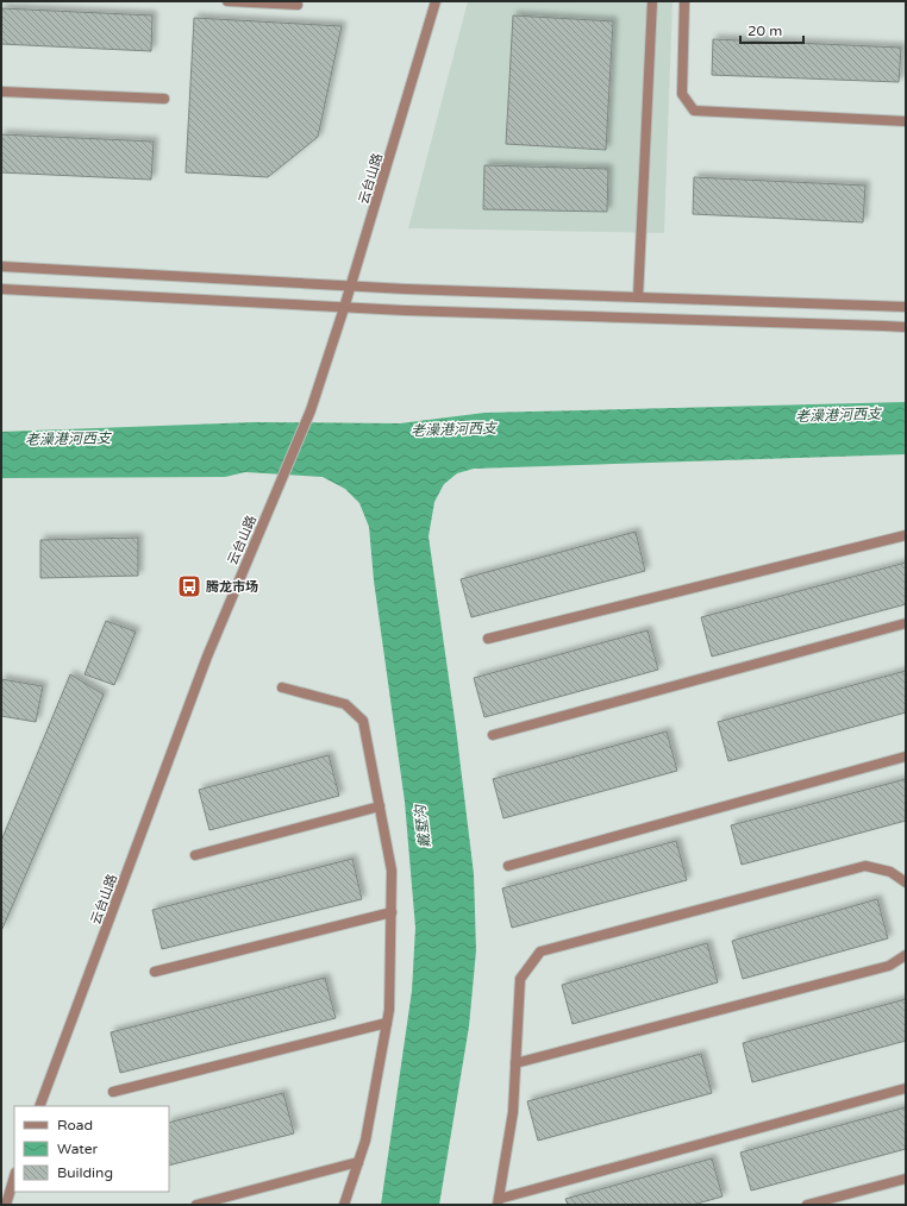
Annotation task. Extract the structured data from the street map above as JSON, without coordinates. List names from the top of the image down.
{
  "streets": {
    "street": ["云台山路"]
  },
  "water": ["老澡港河西支", "戴墅沟"],
  "places": {
    "bus stop": ["腾龙市场"]
  },
  "legend": ["Road", "Water", "Building"],
  "scale_bar": "20 m"
}
